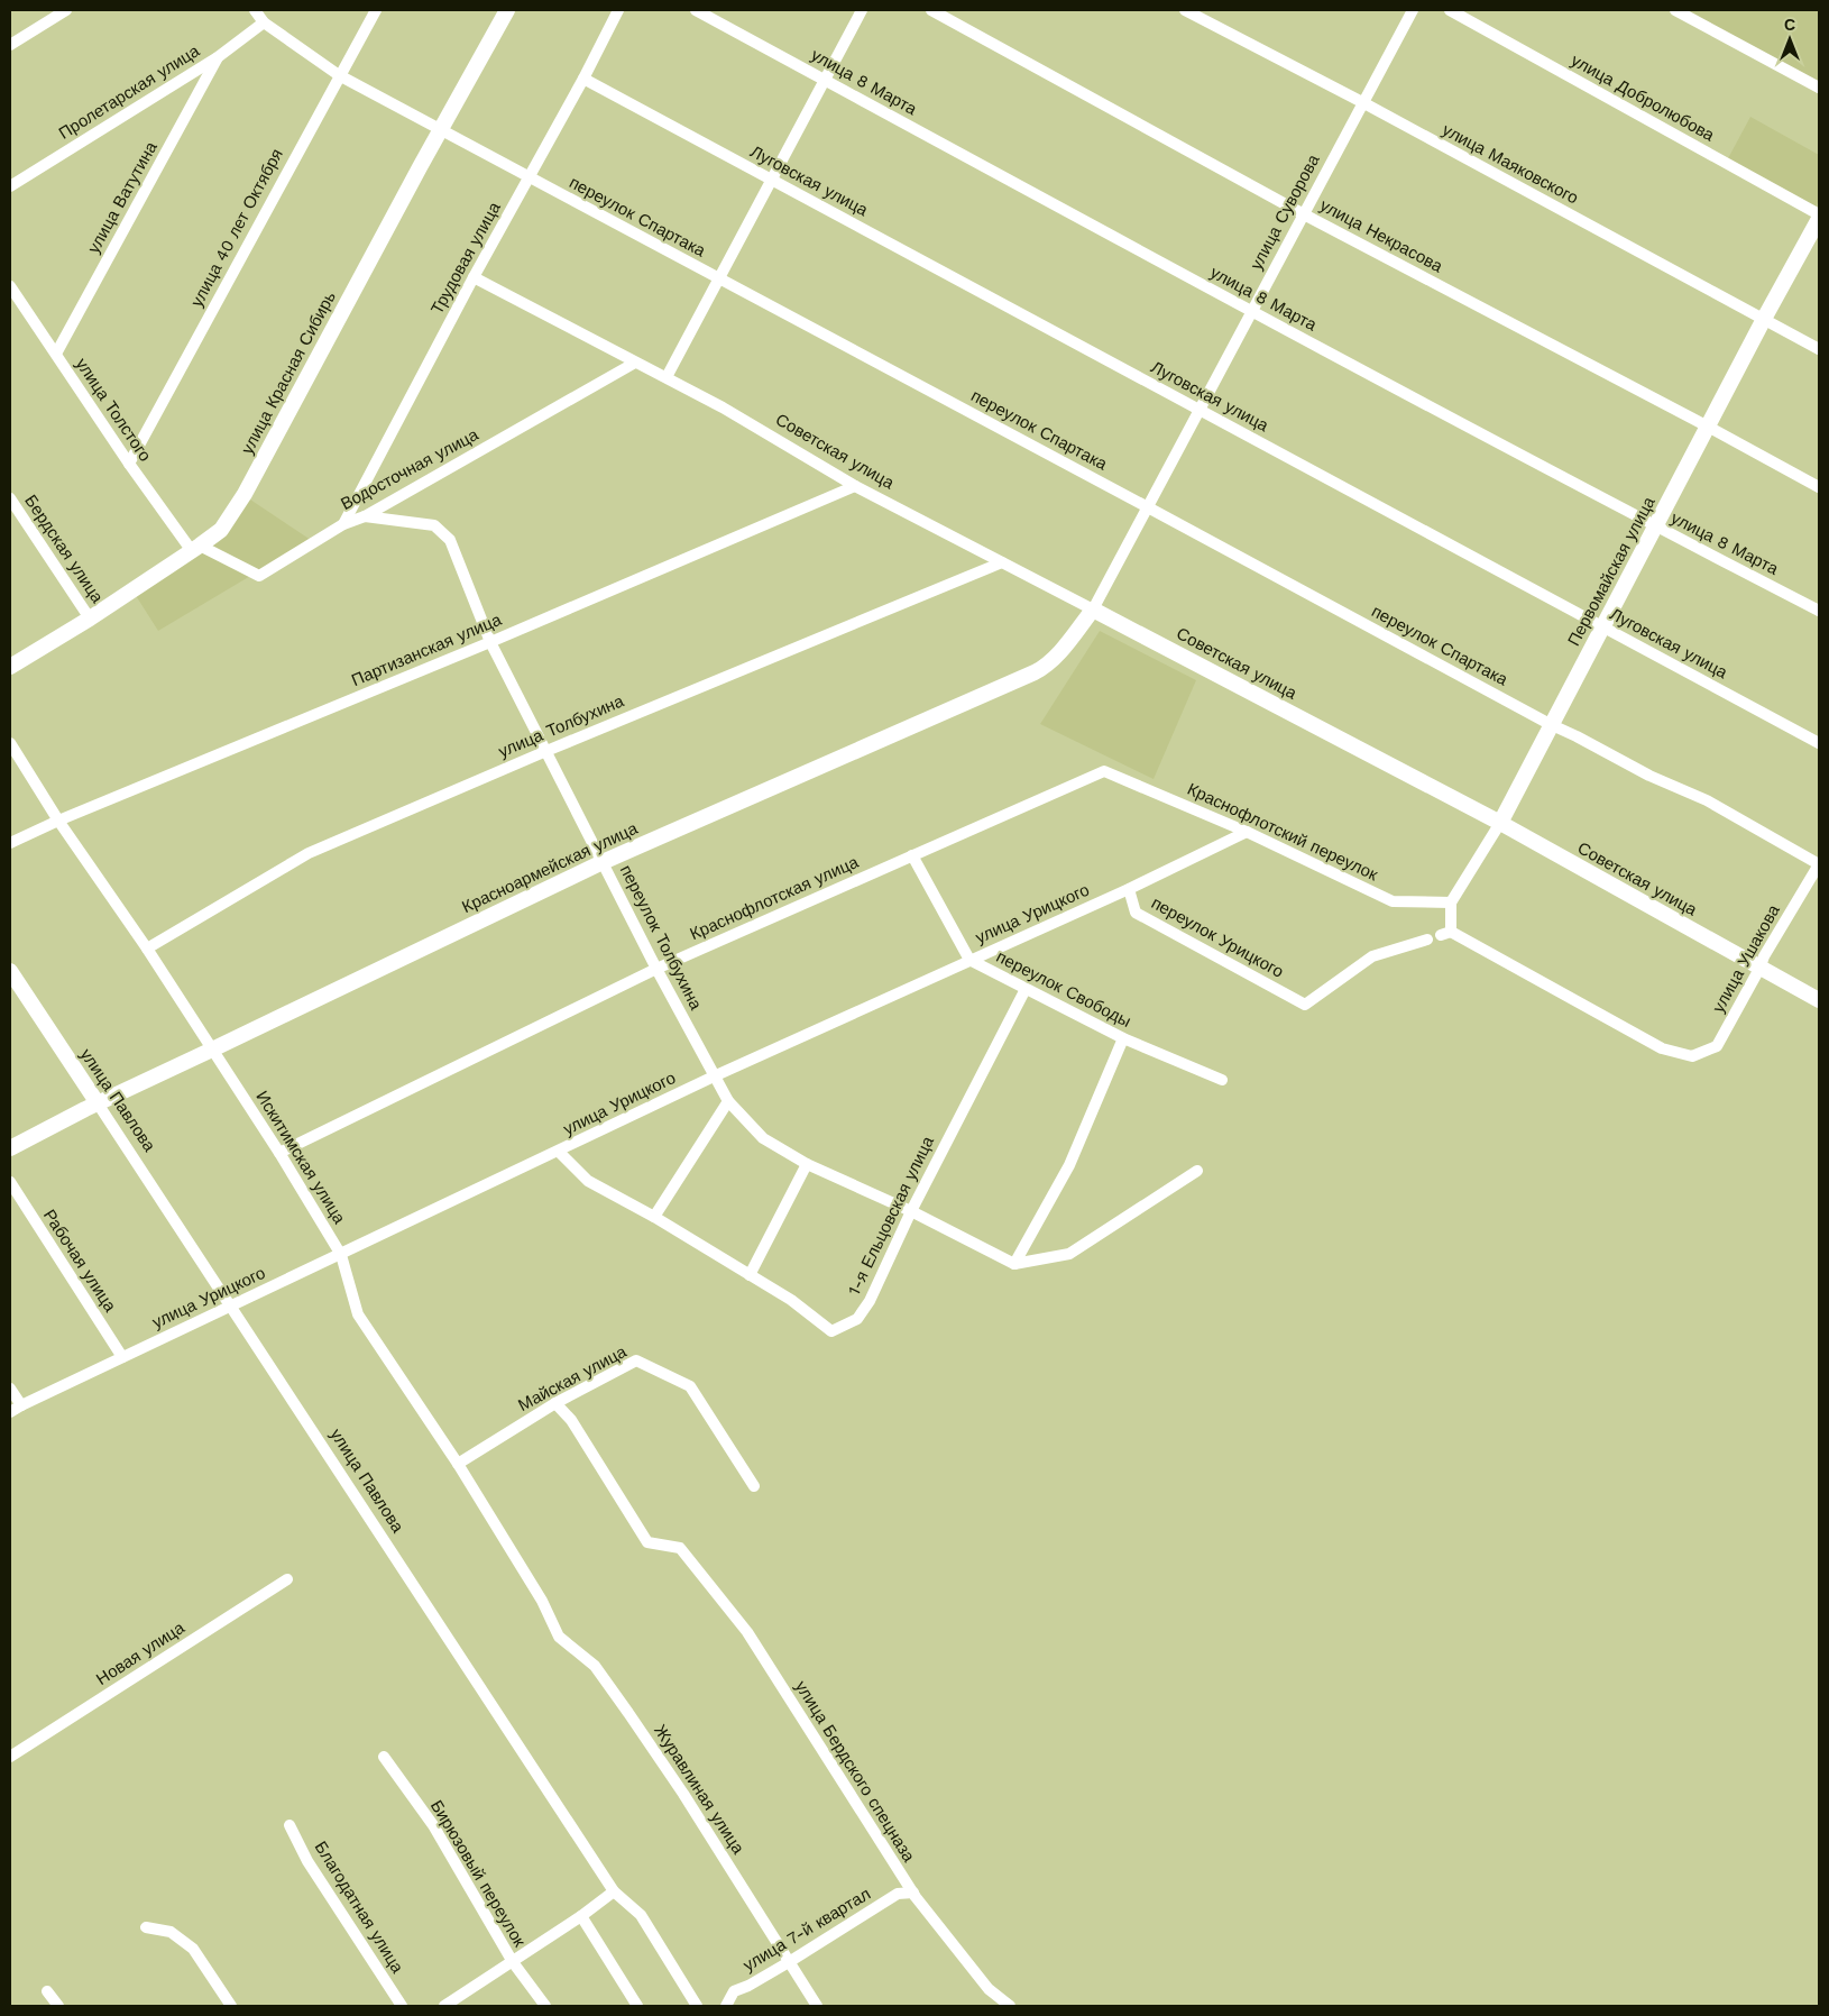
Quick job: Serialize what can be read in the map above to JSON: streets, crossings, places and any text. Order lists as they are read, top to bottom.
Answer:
{
  "streets": {
    "street": [
      "улица 8 Марта",
      "Пролетарская улица",
      "улица Добролюбова",
      "улица Маяковского",
      "Луговская улица",
      "улица Ватутина",
      "улица Суворова",
      "переулок Спартака",
      "улица 40 лет Октября",
      "улица Некрасова",
      "Трудовая улица",
      "улица Красная Сибирь",
      "улица Толстого",
      "Советская улица",
      "Водосточная улица",
      "Бердская улица",
      "Первомайская улица",
      "Партизанская улица",
      "улица Толбухина",
      "Краснофлотский переулок",
      "Красноармейская улица",
      "Краснофлотская улица",
      "улица Урицкого",
      "переулок Толбухина",
      "переулок Урицкого",
      "улица Ушакова",
      "переулок Свободы",
      "улица Павлова",
      "Искитимская улица",
      "1-я Ельцовская улица",
      "Рабочая улица",
      "Майская улица",
      "Новая улица",
      "улица Бердского спецназа",
      "Журавлиная улица",
      "Бирюзовый переулок",
      "Благодатная улица",
      "улица 7-й квартал"
    ]
  },
  "crossings": [
    ["улица 8 Марта", "улица Суворова"],
    ["улица 8 Марта", "Первомайская улица"],
    ["Пролетарская улица", "улица Ватутина"],
    ["Пролетарская улица", "переулок Спартака"],
    ["улица Маяковского", "улица Суворова"],
    ["улица Маяковского", "Первомайская улица"],
    ["Луговская улица", "улица Суворова"],
    ["Луговская улица", "Трудовая улица"],
    ["Луговская улица", "Первомайская улица"],
    ["улица Ватутина", "улица Толстого"],
    ["улица Суворова", "переулок Спартака"],
    ["улица Суворова", "улица Некрасова"],
    ["улица Суворова", "Советская улица"],
    ["улица Суворова", "Красноармейская улица"],
    ["переулок Спартака", "улица 40 лет Октября"],
    ["переулок Спартака", "Трудовая улица"],
    ["переулок Спартака", "улица Красная Сибирь"],
    ["переулок Спартака", "Первомайская улица"],
    ["переулок Спартака", "улица Ушакова"],
    ["улица 40 лет Октября", "улица Толстого"],
    ["улица Некрасова", "Первомайская улица"],
    ["Трудовая улица", "Советская улица"],
    ["Трудовая улица", "Водосточная улица"],
    ["улица Красная Сибирь", "улица Толстого"],
    ["улица Красная Сибирь", "Водосточная улица"],
    ["улица Красная Сибирь", "Бердская улица"],
    ["улица Толстого", "Водосточная улица"],
    ["Советская улица", "Водосточная улица"],
    ["Советская улица", "Первомайская улица"],
    ["Советская улица", "Партизанская улица"],
    ["Советская улица", "улица Толбухина"],
    ["Советская улица", "Красноармейская улица"],
    ["Советская улица", "улица Ушакова"],
    ["Водосточная улица", "переулок Толбухина"],
    ["Первомайская улица", "Краснофлотский переулок"],
    ["Первомайская улица", "улица Ушакова"],
    ["Партизанская улица", "переулок Толбухина"],
    ["Партизанская улица", "Искитимская улица"],
    ["улица Толбухина", "переулок Толбухина"],
    ["улица Толбухина", "Искитимская улица"],
    ["Краснофлотский переулок", "Краснофлотская улица"],
    ["Краснофлотский переулок", "улица Урицкого"],
    ["Краснофлотский переулок", "улица Ушакова"],
    ["Красноармейская улица", "переулок Толбухина"],
    ["Красноармейская улица", "улица Павлова"],
    ["Красноармейская улица", "Искитимская улица"],
    ["Краснофлотская улица", "переулок Толбухина"],
    ["Краснофлотская улица", "переулок Свободы"],
    ["Краснофлотская улица", "Искитимская улица"],
    ["улица Урицкого", "переулок Толбухина"],
    ["улица Урицкого", "переулок Урицкого"],
    ["улица Урицкого", "переулок Свободы"],
    ["улица Урицкого", "улица Павлова"],
    ["улица Урицкого", "Искитимская улица"],
    ["улица Урицкого", "1-я Ельцовская улица"],
    ["улица Урицкого", "Рабочая улица"],
    ["переулок Толбухина", "1-я Ельцовская улица"],
    ["переулок Свободы", "1-я Ельцовская улица"],
    ["Искитимская улица", "Майская улица"],
    ["Искитимская улица", "Журавлиная улица"],
    ["Майская улица", "улица Бердского спецназа"],
    ["улица Бердского спецназа", "улица 7-й квартал"],
    ["Журавлиная улица", "улица 7-й квартал"]
  ],
  "north": "top"
}
